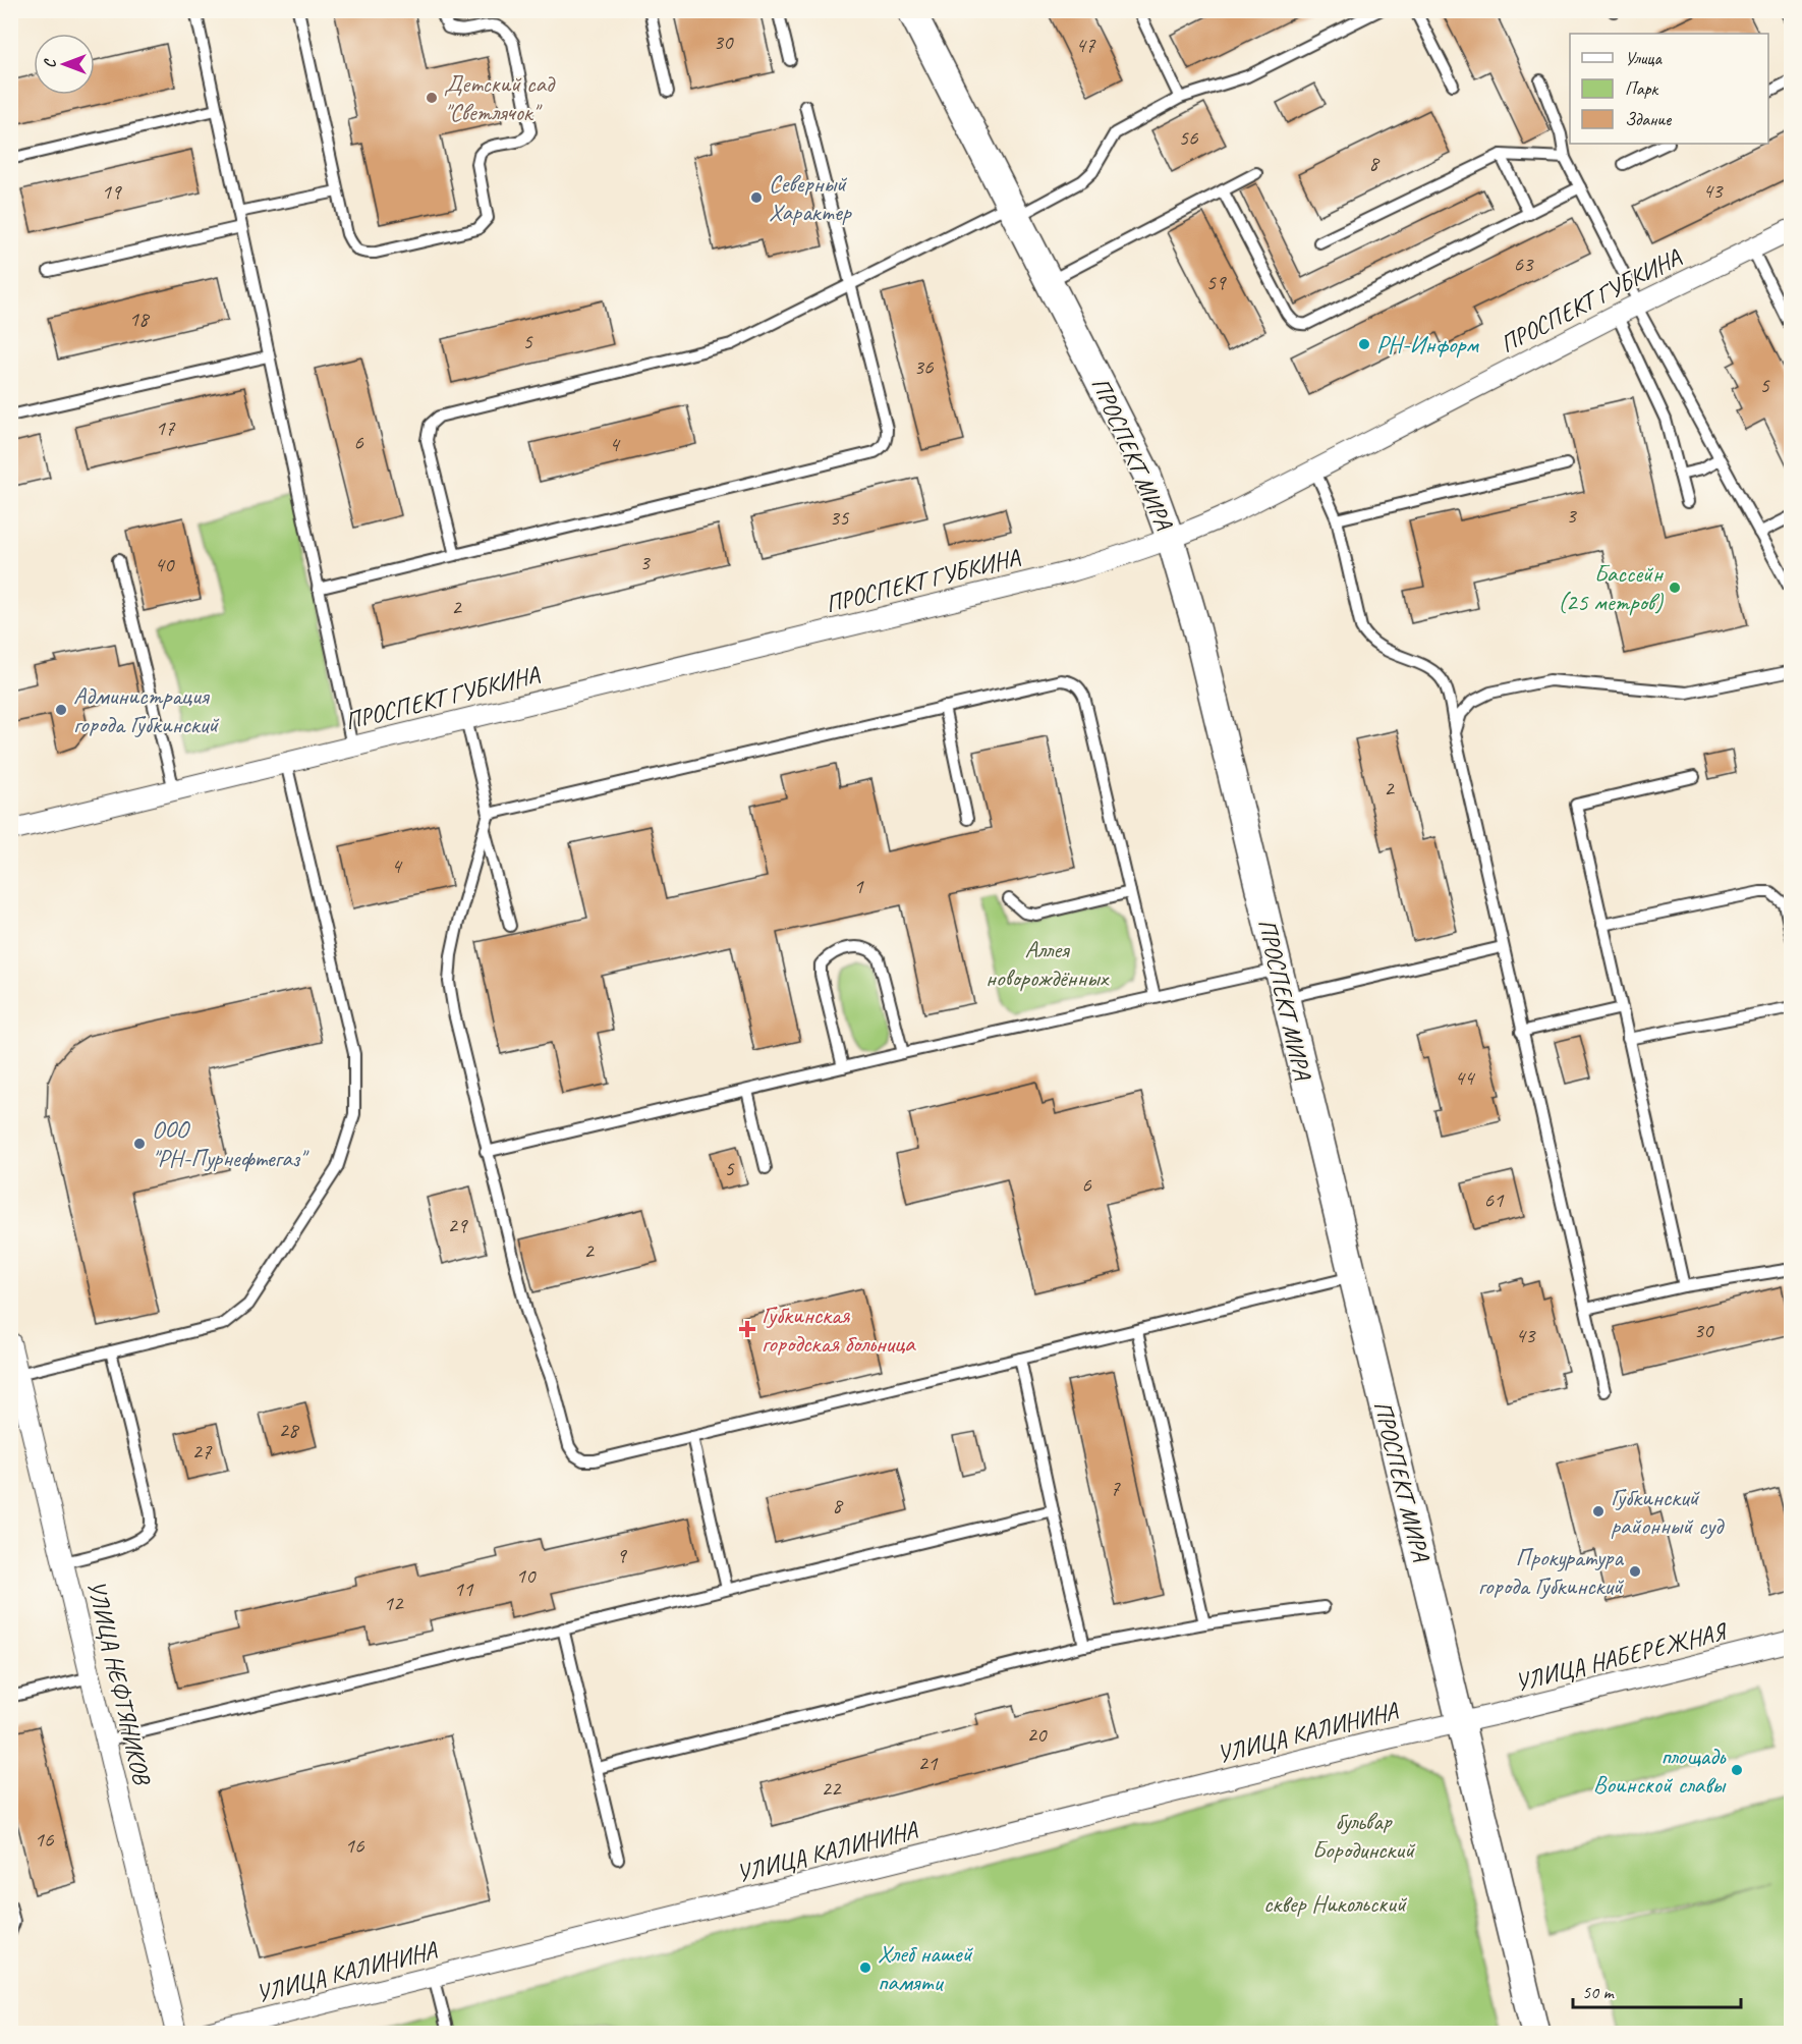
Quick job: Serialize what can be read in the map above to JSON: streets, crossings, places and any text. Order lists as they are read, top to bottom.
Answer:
{
  "streets": {
    "main road": ["ПРОСПЕКТ МИРА"],
    "street": [
      "ПРОСПЕКТ ГУБКИНА",
      "УЛИЦА НАБЕРЕЖНАЯ",
      "УЛИЦА НЕФТЯНИКОВ",
      "УЛИЦА КАЛИНИНА"
    ]
  },
  "crossings": [
    ["ПРОСПЕКТ ГУБКИНА", "ПРОСПЕКТ МИРА"],
    ["ПРОСПЕКТ МИРА", "УЛИЦА НАБЕРЕЖНАЯ"],
    ["ПРОСПЕКТ МИРА", "УЛИЦА КАЛИНИНА"],
    ["УЛИЦА НАБЕРЕЖНАЯ", "УЛИЦА КАЛИНИНА"]
  ],
  "parks": ["Аллея новорождённых", "бульвар Бородинский", "сквер Никольский"],
  "places": {
    "other": [
      "Детский сад \"Светлячок\"",
      "Северный Характер",
      "РН-Информ",
      "Бассейн (25 метров)",
      "Администрация города Губкинский",
      "ООО \"РН-Пурнефтегаз\"",
      "Губкинский районный суд",
      "Прокуратура города Губкинский",
      "площадь Воинской славы",
      "Хлеб нашей памяти"
    ],
    "health": ["Губкинская городская больница"]
  },
  "house_numbers": [
    "30",
    "47",
    "56",
    "8",
    "43",
    "19",
    "63",
    "59",
    "18",
    "5",
    "36",
    "5",
    "17",
    "6",
    "4",
    "3",
    "35",
    "3",
    "40",
    "2",
    "2",
    "4",
    "1",
    "44",
    "5",
    "6",
    "61",
    "29",
    "2",
    "30",
    "43",
    "28",
    "27",
    "7",
    "8",
    "9",
    "10",
    "11",
    "12",
    "20",
    "21",
    "22",
    "16",
    "16"
  ],
  "legend": ["Улица", "Парк", "Здание"],
  "scale_bar": "50 m",
  "north": "left"
}
